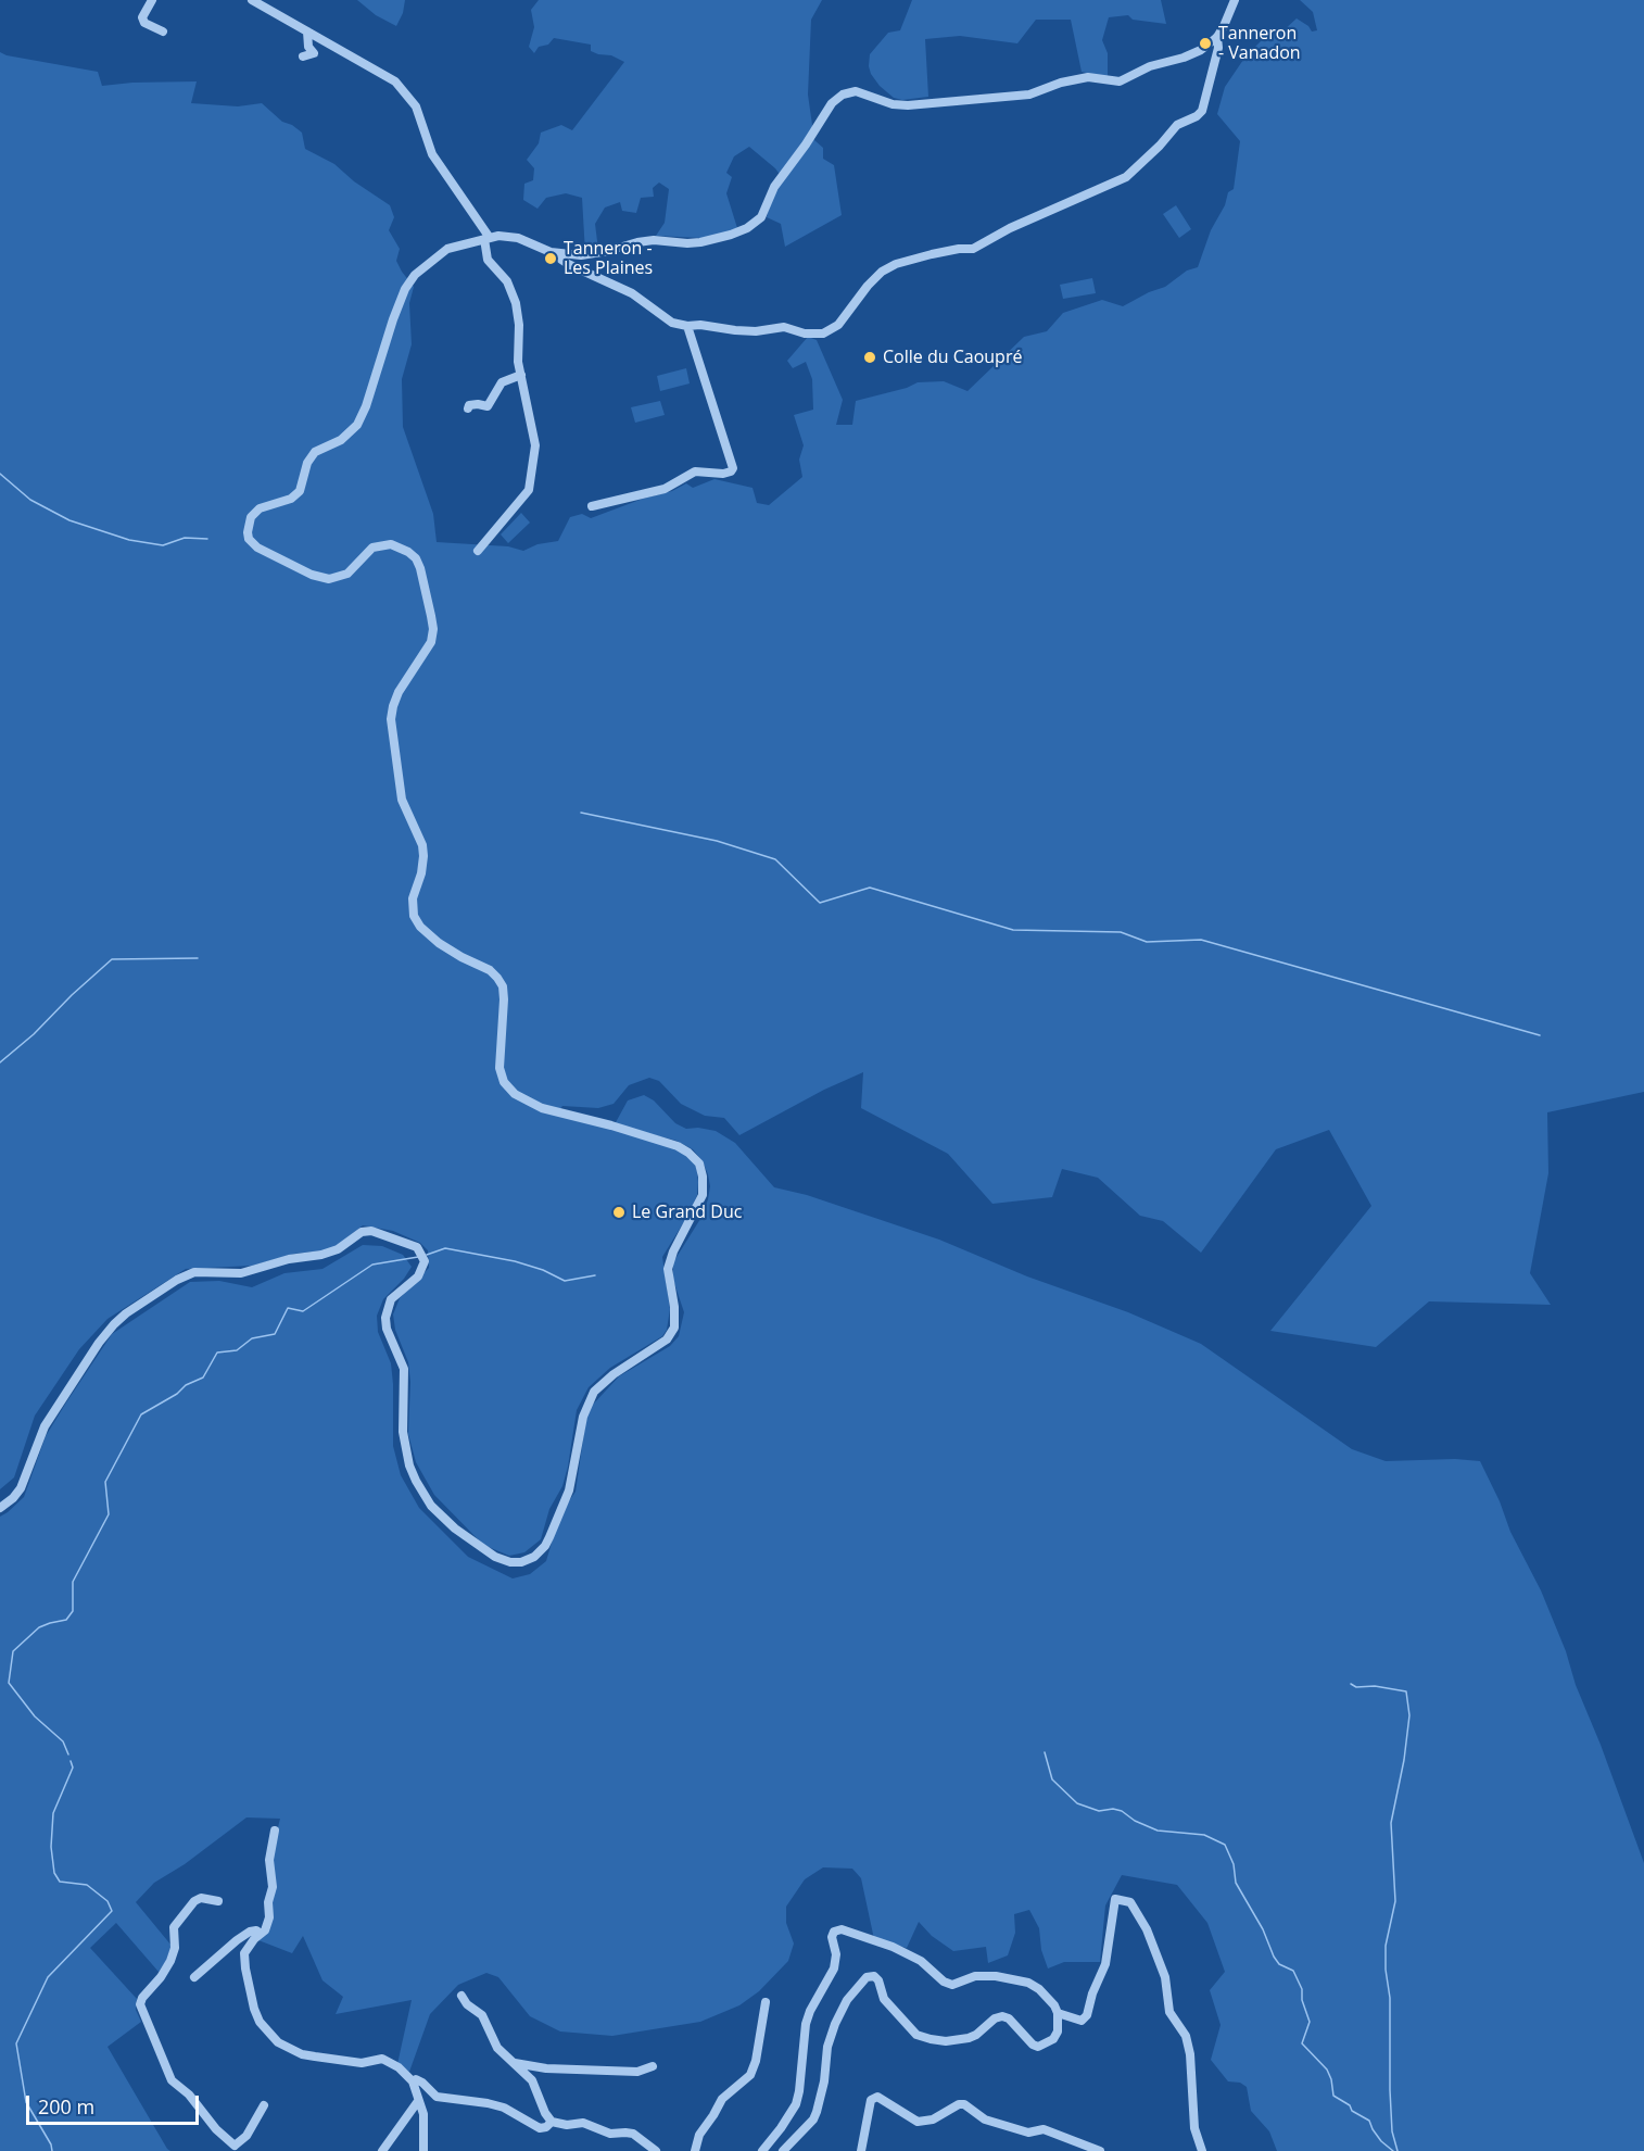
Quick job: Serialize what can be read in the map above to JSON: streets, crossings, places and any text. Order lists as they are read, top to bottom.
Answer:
{
  "places": [
    "Tanneron - Vanadon",
    "Tanneron - Les Plaines",
    "Colle du Caoupré",
    "Le Grand Duc"
  ],
  "scale_bar": "200 m"
}
